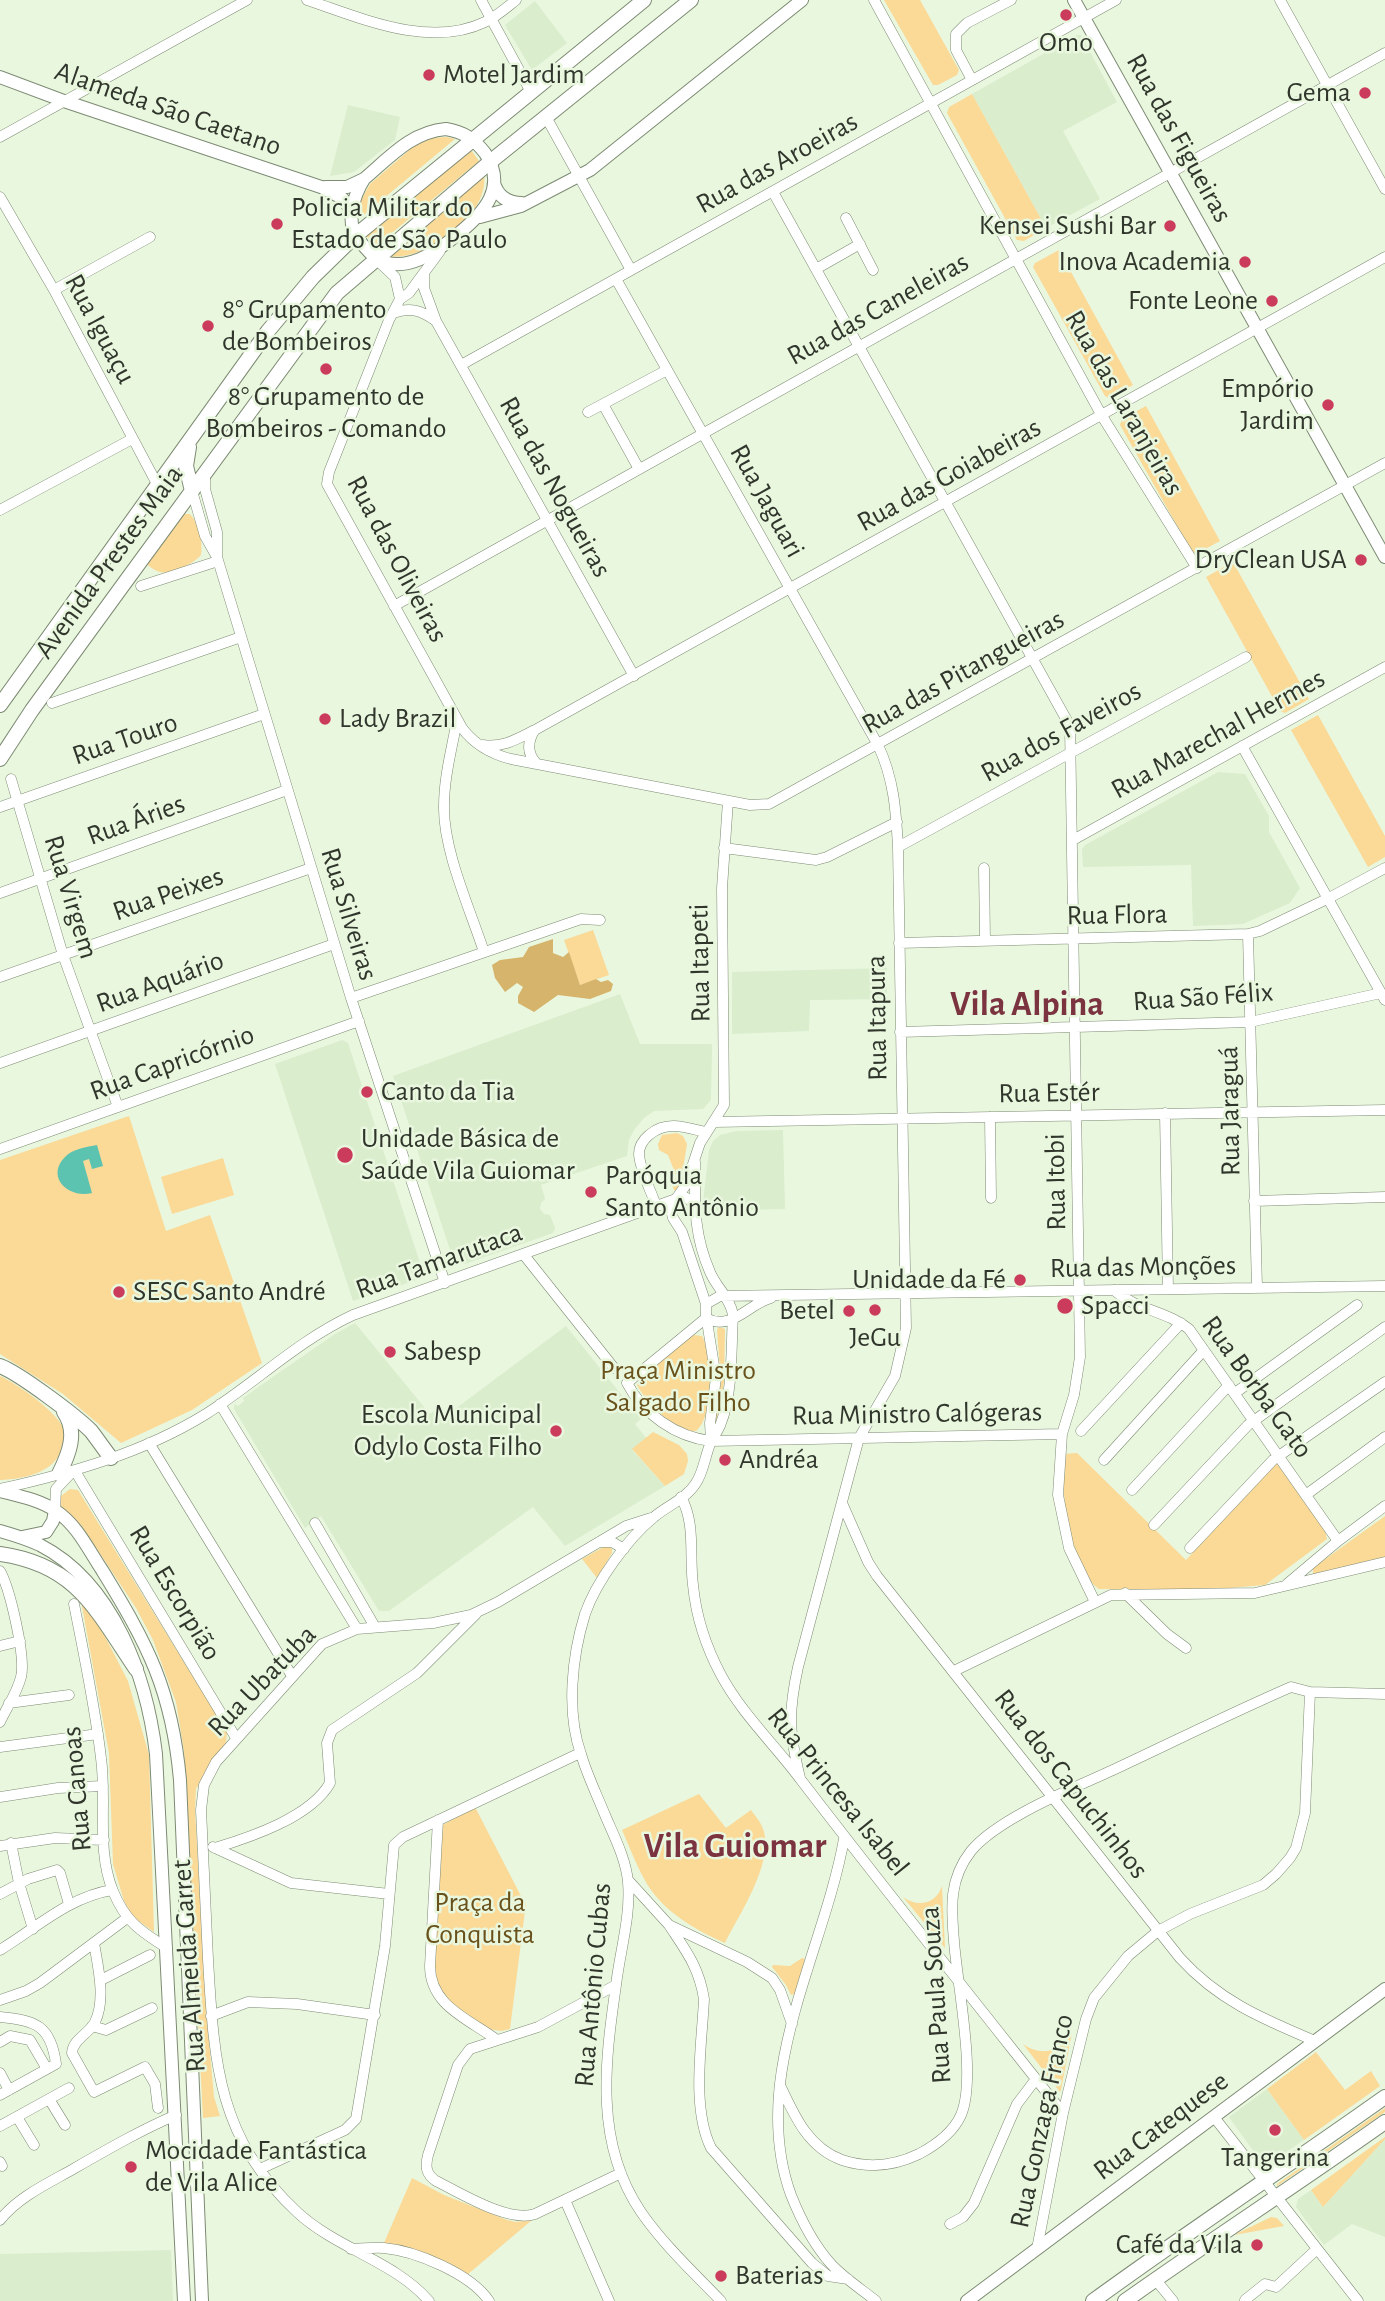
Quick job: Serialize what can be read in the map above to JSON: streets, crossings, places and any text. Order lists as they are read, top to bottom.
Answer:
{
  "streets": {
    "highway": ["Avenida Prestes Maia"],
    "main road": ["Alameda São Caetano", "Rua das Figueiras", "Rua Catequese"],
    "street": [
      "Rua das Aroeiras",
      "Rua das Caneleiras",
      "Rua Iguaçu",
      "Rua das Laranjeiras",
      "Rua das Goiabeiras",
      "Rua das Nogueiras",
      "Rua Jaguari",
      "Rua das Oliveiras",
      "Rua das Pitangueiras",
      "Rua dos Faveiros",
      "Rua Marechal Hermes",
      "Rua Touro",
      "Rua Áries",
      "Rua Peixes",
      "Rua Virgem",
      "Rua Silveiras",
      "Rua Flora",
      "Rua Itapeti",
      "Rua Aquário",
      "Rua São Félix",
      "Rua Itapura",
      "Rua Capricórnio",
      "Rua Estér",
      "Rua Jaraguá",
      "Rua Itobi",
      "Rua Tamarutaca",
      "Rua das Monções",
      "Rua Borba Gato",
      "Rua Ministro Calógeras",
      "Rua Escorpião",
      "Rua Ubatuba",
      "Rua dos Capuchinhos",
      "Rua Canoas",
      "Rua Princesa Isabel",
      "Rua Almeida Garret",
      "Rua Antônio Cubas",
      "Rua Paula Souza",
      "Rua Gonzaga Franco"
    ]
  },
  "crossings": [
    ["Rua das Figueiras", "Rua das Aroeiras"],
    ["Rua das Figueiras", "Rua das Caneleiras"],
    ["Rua das Figueiras", "Rua das Goiabeiras"],
    ["Rua das Figueiras", "Rua das Pitangueiras"],
    ["Rua das Aroeiras", "Rua das Laranjeiras"],
    ["Rua das Aroeiras", "Rua das Nogueiras"],
    ["Rua das Aroeiras", "Rua Jaguari"],
    ["Rua das Aroeiras", "Rua Itobi"],
    ["Rua das Caneleiras", "Rua das Laranjeiras"],
    ["Rua das Caneleiras", "Rua das Nogueiras"],
    ["Rua das Caneleiras", "Rua Jaguari"],
    ["Rua das Caneleiras", "Rua das Oliveiras"],
    ["Rua das Caneleiras", "Rua Itobi"],
    ["Rua Iguaçu", "Avenida Prestes Maia"],
    ["Rua das Laranjeiras", "Rua das Goiabeiras"],
    ["Rua das Laranjeiras", "Rua das Pitangueiras"],
    ["Rua das Goiabeiras", "Rua das Nogueiras"],
    ["Rua das Goiabeiras", "Rua Jaguari"],
    ["Rua das Goiabeiras", "Rua Itobi"],
    ["Rua das Nogueiras", "Rua das Oliveiras"],
    ["Rua Jaguari", "Rua das Pitangueiras"],
    ["Rua Jaguari", "Rua Itapura"],
    ["Rua das Oliveiras", "Rua das Pitangueiras"],
    ["Avenida Prestes Maia", "Rua Silveiras"],
    ["Rua das Pitangueiras", "Rua Itapeti"],
    ["Rua das Pitangueiras", "Rua Itapura"],
    ["Rua das Pitangueiras", "Rua Itobi"],
    ["Rua dos Faveiros", "Rua Itapura"],
    ["Rua dos Faveiros", "Rua Itobi"],
    ["Rua Marechal Hermes", "Rua Itobi"],
    ["Rua Touro", "Rua Virgem"],
    ["Rua Touro", "Rua Silveiras"],
    ["Rua Áries", "Rua Virgem"],
    ["Rua Áries", "Rua Silveiras"],
    ["Rua Peixes", "Rua Virgem"],
    ["Rua Peixes", "Rua Silveiras"],
    ["Rua Virgem", "Rua Aquário"],
    ["Rua Virgem", "Rua Capricórnio"],
    ["Rua Silveiras", "Rua Aquário"],
    ["Rua Silveiras", "Rua Capricórnio"],
    ["Rua Silveiras", "Rua Tamarutaca"],
    ["Rua Flora", "Rua Itapura"],
    ["Rua Flora", "Rua Jaraguá"],
    ["Rua Flora", "Rua Itobi"],
    ["Rua Itapeti", "Rua Estér"],
    ["Rua São Félix", "Rua Itapura"],
    ["Rua São Félix", "Rua Jaraguá"],
    ["Rua São Félix", "Rua Itobi"],
    ["Rua Itapura", "Rua Estér"],
    ["Rua Itapura", "Rua das Monções"],
    ["Rua Itapura", "Rua Ministro Calógeras"],
    ["Rua Itapura", "Rua dos Capuchinhos"],
    ["Rua Estér", "Rua Jaraguá"],
    ["Rua Estér", "Rua Itobi"],
    ["Rua Jaraguá", "Rua das Monções"],
    ["Rua Itobi", "Rua das Monções"],
    ["Rua Itobi", "Rua Ministro Calógeras"],
    ["Rua Tamarutaca", "Rua Escorpião"],
    ["Rua Tamarutaca", "Rua Antônio Cubas"],
    ["Rua das Monções", "Rua Borba Gato"],
    ["Rua das Monções", "Rua Ministro Calógeras"],
    ["Rua das Monções", "Rua Antônio Cubas"],
    ["Rua Ministro Calógeras", "Rua Antônio Cubas"],
    ["Rua Escorpião", "Rua Ubatuba"],
    ["Rua Ubatuba", "Rua Almeida Garret"],
    ["Rua Ubatuba", "Rua Antônio Cubas"],
    ["Rua dos Capuchinhos", "Rua Paula Souza"],
    ["Rua dos Capuchinhos", "Rua Gonzaga Franco"],
    ["Rua dos Capuchinhos", "Rua Catequese"],
    ["Rua Princesa Isabel", "Rua Antônio Cubas"],
    ["Rua Princesa Isabel", "Rua Paula Souza"],
    ["Rua Princesa Isabel", "Rua Gonzaga Franco"],
    ["Rua Paula Souza", "Rua Gonzaga Franco"],
    ["Rua Gonzaga Franco", "Rua Catequese"]
  ],
  "districts": ["Vila Alpina", "Vila Guiomar"],
  "parks": ["Praça Ministro Salgado Filho", "Praça da Conquista"],
  "places": [
    "Omo",
    "Motel Jardim",
    "Gema",
    "Policia Militar do Estado de São Paulo",
    "Kensei Sushi Bar",
    "Inova Academia",
    "Fonte Leone",
    "8° Grupamento de Bombeiros",
    "8° Grupamento de Bombeiros - Comando",
    "Empório Jardim",
    "DryClean USA",
    "Lady Brazil",
    "Canto da Tia",
    "Unidade Básica de Saúde Vila Guiomar",
    "Paróquia Santo Antônio",
    "Unidade da Fé",
    "SESC Santo André",
    "Spacci",
    "JeGu",
    "Betel",
    "Sabesp",
    "Escola Municipal Odylo Costa Filho",
    "Andréa",
    "Tangerina",
    "Mocidade Fantástica de Vila Alice",
    "Café da Vila",
    "Baterias"
  ]
}
